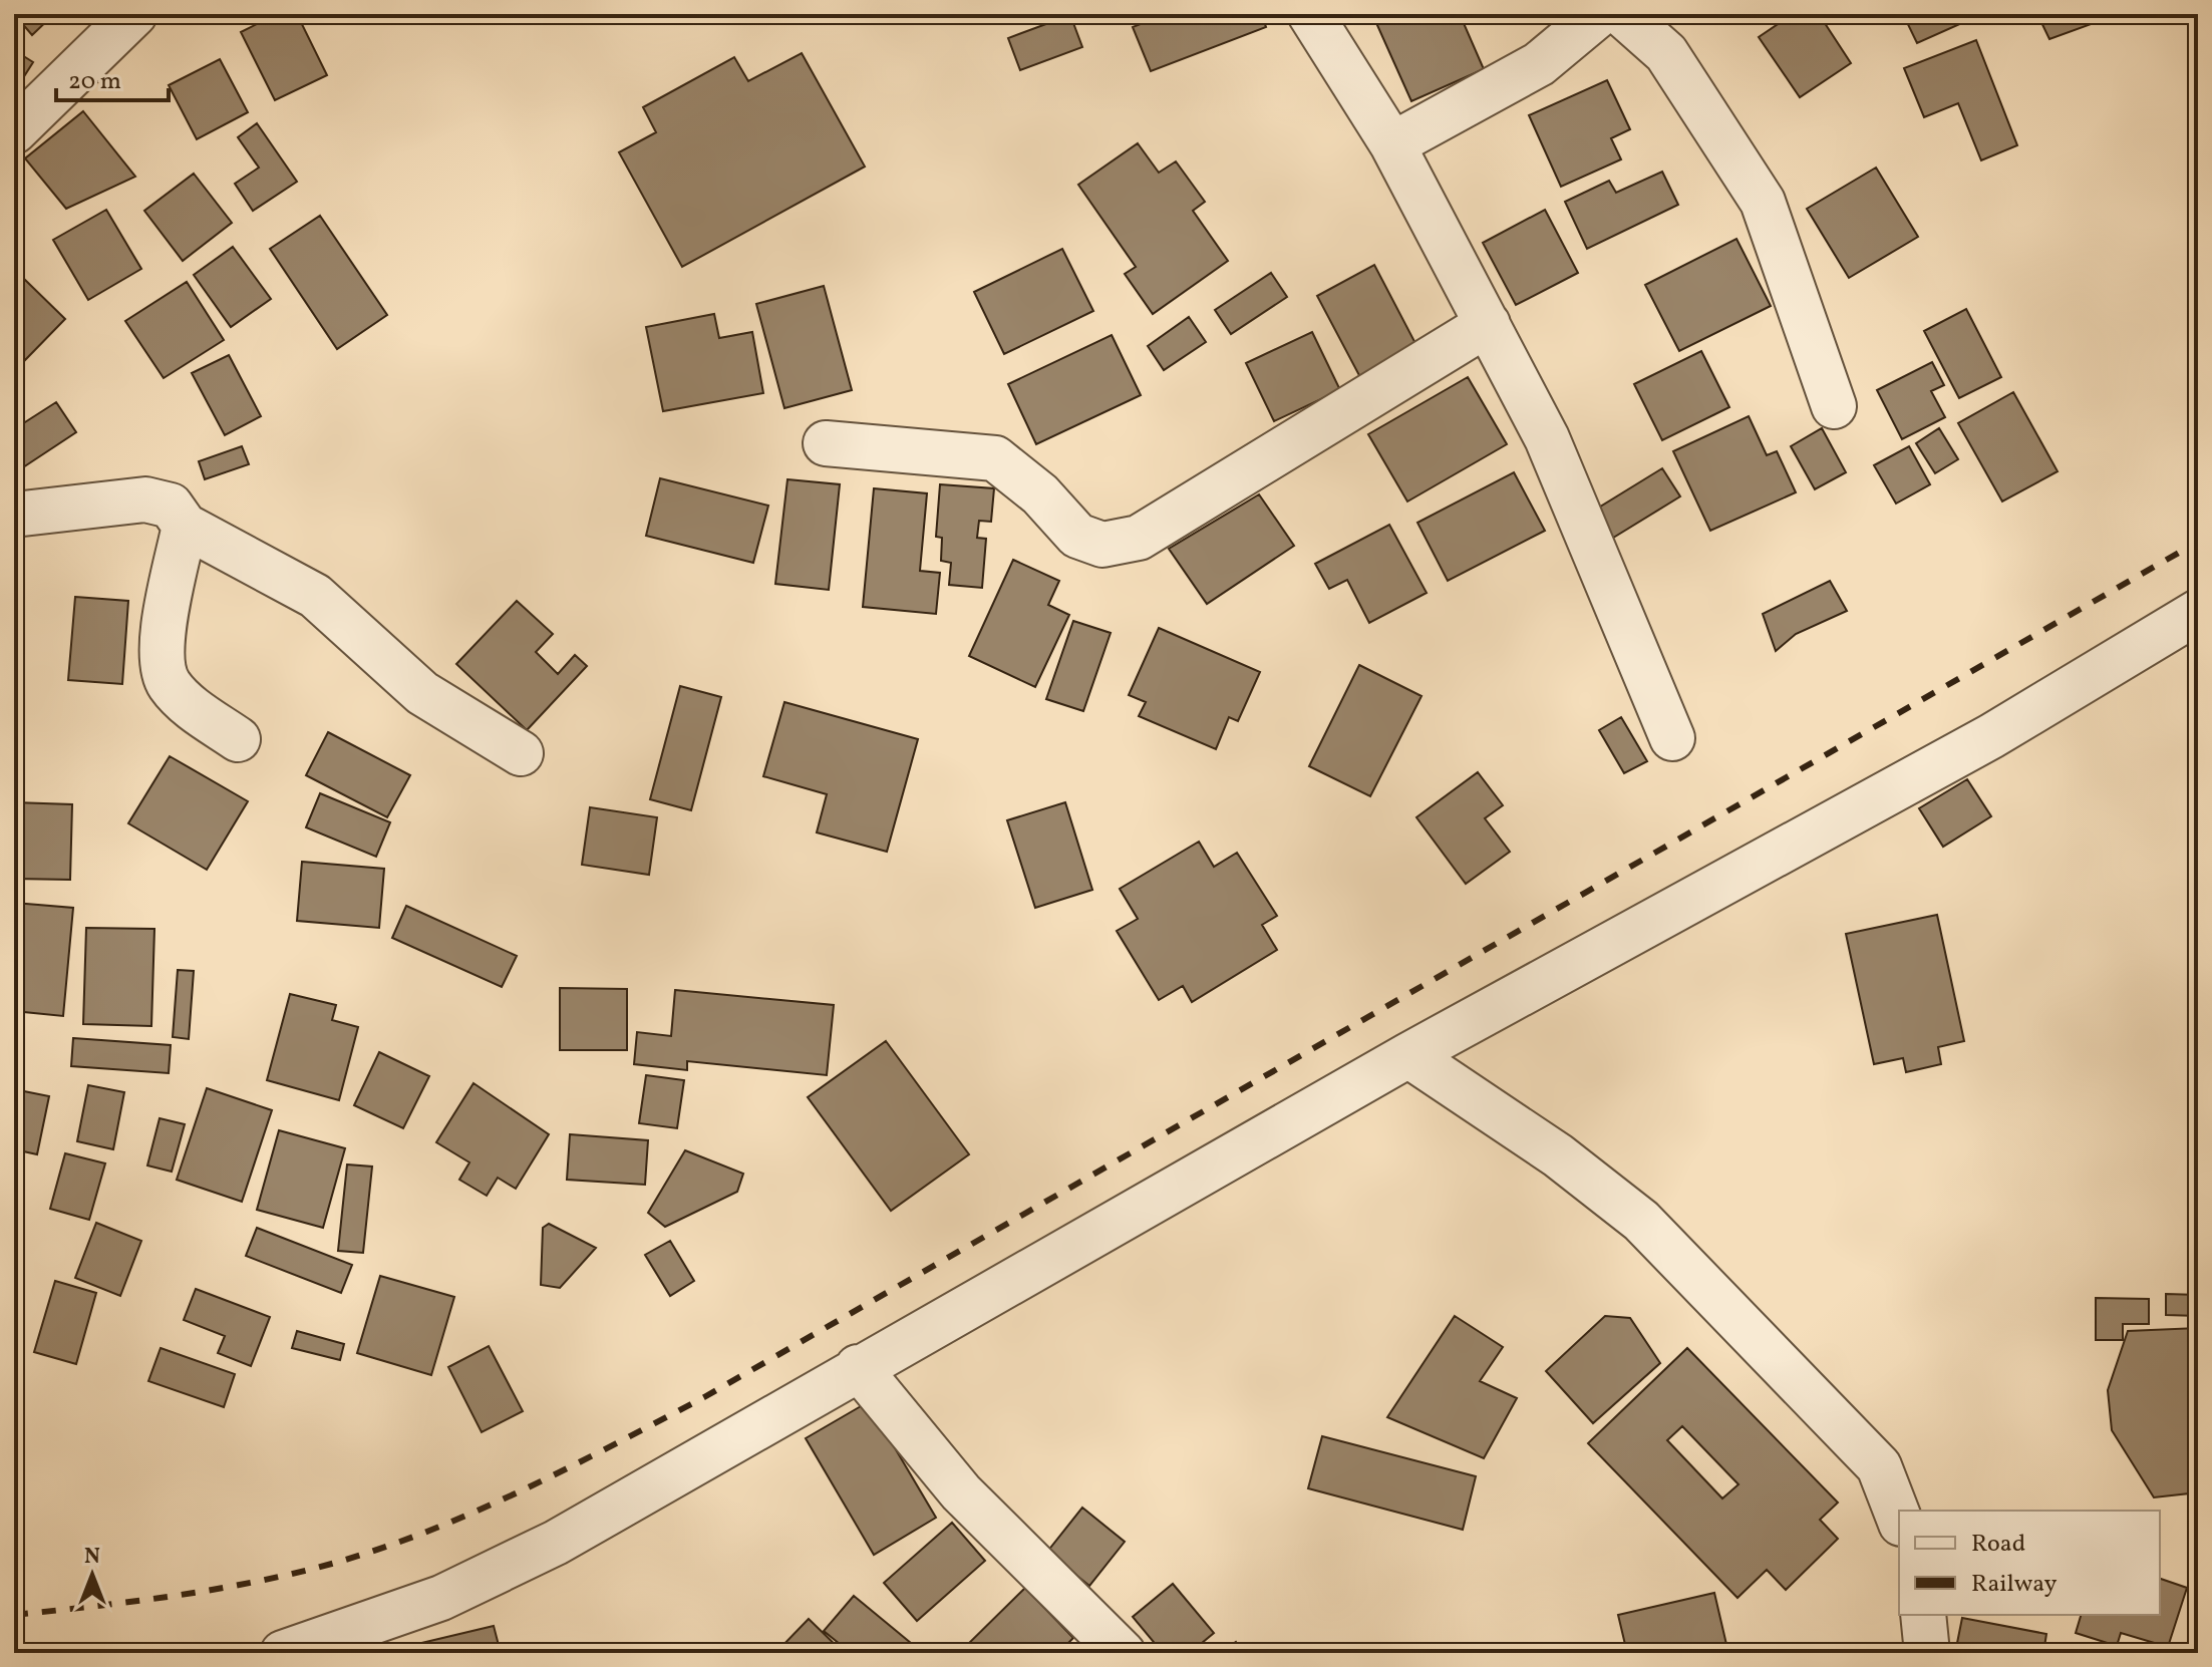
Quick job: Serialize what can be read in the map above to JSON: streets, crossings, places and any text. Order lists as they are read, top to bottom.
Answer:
{
  "legend": ["Road", "Railway"],
  "scale_bar": "20 m",
  "north": "top"
}
